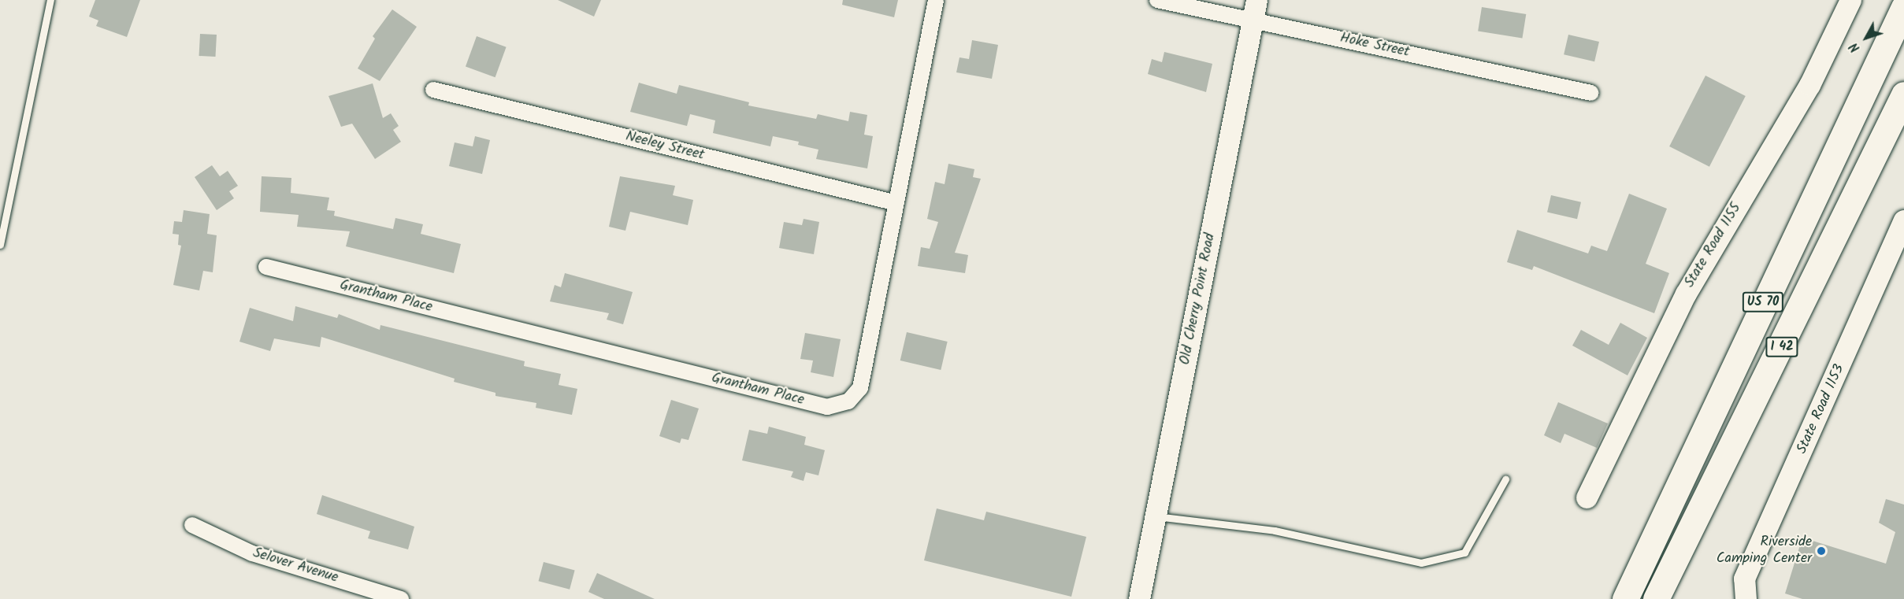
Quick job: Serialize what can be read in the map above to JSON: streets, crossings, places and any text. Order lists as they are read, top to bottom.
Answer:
{
  "streets": {
    "highway": ["US 70", "I 42"],
    "street": [
      "Hoke Street",
      "Neeley Street",
      "State Road 1155",
      "Grantham Place",
      "Old Cherry Point Road",
      "State Road 1153",
      "Selover Avenue"
    ]
  },
  "crossings": [
    ["Hoke Street", "Old Cherry Point Road"],
    ["Neeley Street", "Grantham Place"]
  ],
  "places": ["Riverside Camping Center"],
  "north": "bottom left"
}
